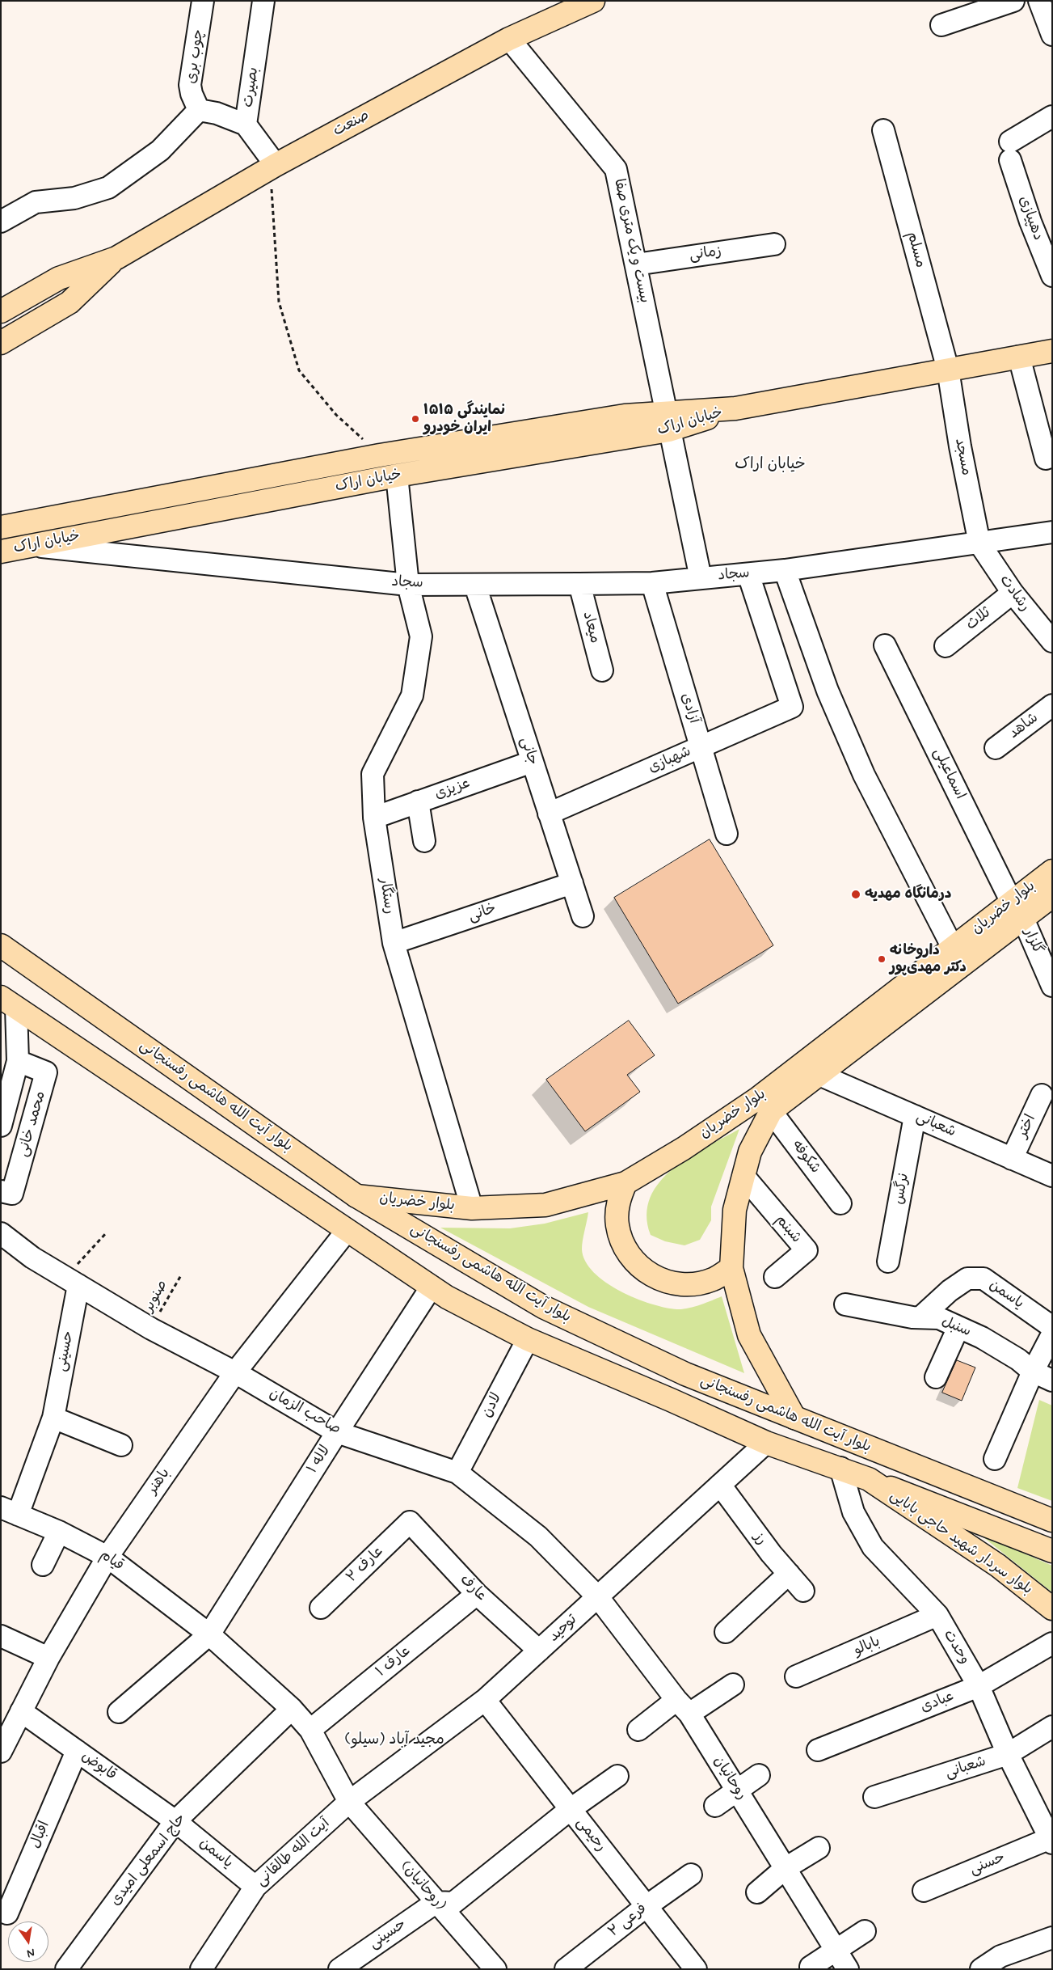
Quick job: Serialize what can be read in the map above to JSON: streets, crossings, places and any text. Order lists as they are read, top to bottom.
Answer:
{
  "streets": {
    "main road": [
      "صنعت",
      "خیابان اراک",
      "بلوار خضریان",
      "بلوار آیت الله هاشمی رفسنجانی",
      "بلوار سردار شهید حاجی بابایی"
    ],
    "street": [
      "چوب بری",
      "بصیرت",
      "دهپیازی",
      "بیست و یک متری صفا",
      "مسلم",
      "زمانی",
      "مسجد",
      "سجاد",
      "رشادت",
      "ثلاث",
      "میعاد",
      "آزادی",
      "شاهد",
      "جانی",
      "شهبازی",
      "اسماعیلی",
      "عزیزی",
      "رستگار",
      "خانی",
      "گلزار",
      "محمد خانی",
      "شعبانی",
      "اختر",
      "شکوفه",
      "نرگس",
      "شبنم",
      "یاسمن",
      "سنبل",
      "حسینی",
      "لادن",
      "صاحب الزمان",
      "لاله ۱",
      "باهنر",
      "رز",
      "قیام",
      "عارف ۲",
      "عارف",
      "توحید",
      "بابالو",
      "وحدت",
      "عارف ۱",
      "عبادی",
      "قابوض",
      "روحانیان",
      "اقبال",
      "رحیمی",
      "آیت الله طالقانی",
      "حاج اسمعلی امیدی",
      "حسنی",
      "(روحانیان)",
      "فرعی ۲"
    ],
    "path": ["صنوبر"]
  },
  "crossings": [
    ["بصیرت", "صنعت"],
    ["صنعت", "بیست و یک متری صفا"],
    ["بیست و یک متری صفا", "زمانی"],
    ["بیست و یک متری صفا", "خیابان اراک"],
    ["بیست و یک متری صفا", "سجاد"],
    ["مسلم", "خیابان اراک"],
    ["مسلم", "مسجد"],
    ["خیابان اراک", "مسجد"],
    ["خیابان اراک", "سجاد"],
    ["خیابان اراک", "رستگار"],
    ["مسجد", "سجاد"],
    ["مسجد", "رشادت"],
    ["سجاد", "رشادت"],
    ["سجاد", "میعاد"],
    ["سجاد", "آزادی"],
    ["سجاد", "جانی"],
    ["سجاد", "شهبازی"],
    ["سجاد", "رستگار"],
    ["رشادت", "ثلاث"],
    ["آزادی", "شهبازی"],
    ["جانی", "شهبازی"],
    ["جانی", "عزیزی"],
    ["جانی", "خانی"],
    ["اسماعیلی", "بلوار خضریان"],
    ["اسماعیلی", "گلزار"],
    ["عزیزی", "رستگار"],
    ["رستگار", "بلوار خضریان"],
    ["رستگار", "خانی"],
    ["بلوار خضریان", "گلزار"],
    ["بلوار خضریان", "بلوار آیت الله هاشمی رفسنجانی"],
    ["بلوار خضریان", "شعبانی"],
    ["بلوار خضریان", "شکوفه"],
    ["بلوار خضریان", "شبنم"],
    ["بلوار آیت الله هاشمی رفسنجانی", "محمد خانی"],
    ["بلوار آیت الله هاشمی رفسنجانی", "لادن"],
    ["بلوار آیت الله هاشمی رفسنجانی", "لاله ۱"],
    ["بلوار آیت الله هاشمی رفسنجانی", "باهنر"],
    ["بلوار آیت الله هاشمی رفسنجانی", "بلوار سردار شهید حاجی بابایی"],
    ["بلوار آیت الله هاشمی رفسنجانی", "توحید"],
    ["بلوار آیت الله هاشمی رفسنجانی", "وحدت"],
    ["شعبانی", "اختر"],
    ["شعبانی", "نرگس"],
    ["شعبانی", "وحدت"],
    ["یاسمن", "سنبل"],
    ["یاسمن", "قابوض"],
    ["یاسمن", "آیت الله طالقانی"],
    ["یاسمن", "حاج اسمعلی امیدی"],
    ["صنوبر", "صاحب الزمان"],
    ["حسینی", "صاحب الزمان"],
    ["حسینی", "قیام"],
    ["حسینی", "(روحانیان)"],
    ["لادن", "صاحب الزمان"],
    ["صاحب الزمان", "لاله ۱"],
    ["صاحب الزمان", "باهنر"],
    ["صاحب الزمان", "توحید"],
    ["صاحب الزمان", "روحانیان"],
    ["لاله ۱", "قیام"],
    ["باهنر", "قیام"],
    ["باهنر", "قابوض"],
    ["رز", "توحید"],
    ["عارف ۲", "عارف"],
    ["عارف", "توحید"],
    ["عارف", "عارف ۱"],
    ["توحید", "روحانیان"],
    ["توحید", "رحیمی"],
    ["توحید", "آیت الله طالقانی"],
    ["توحید", "(روحانیان)"],
    ["بابالو", "وحدت"],
    ["وحدت", "عبادی"],
    ["وحدت", "حسنی"],
    ["قابوض", "اقبال"],
    ["قابوض", "حاج اسمعلی امیدی"],
    ["رحیمی", "فرعی ۲"],
    ["آیت الله طالقانی", "(روحانیان)"]
  ],
  "districts": ["خیابان اراک", "(مجید آباد (سیلو"],
  "places": ["نمایندگی ۱۵۱۵ ایران خودرو", "درمانگاه مهدیه", "داروخانه دکتر مهدی‌پور"],
  "north": "bottom"
}
